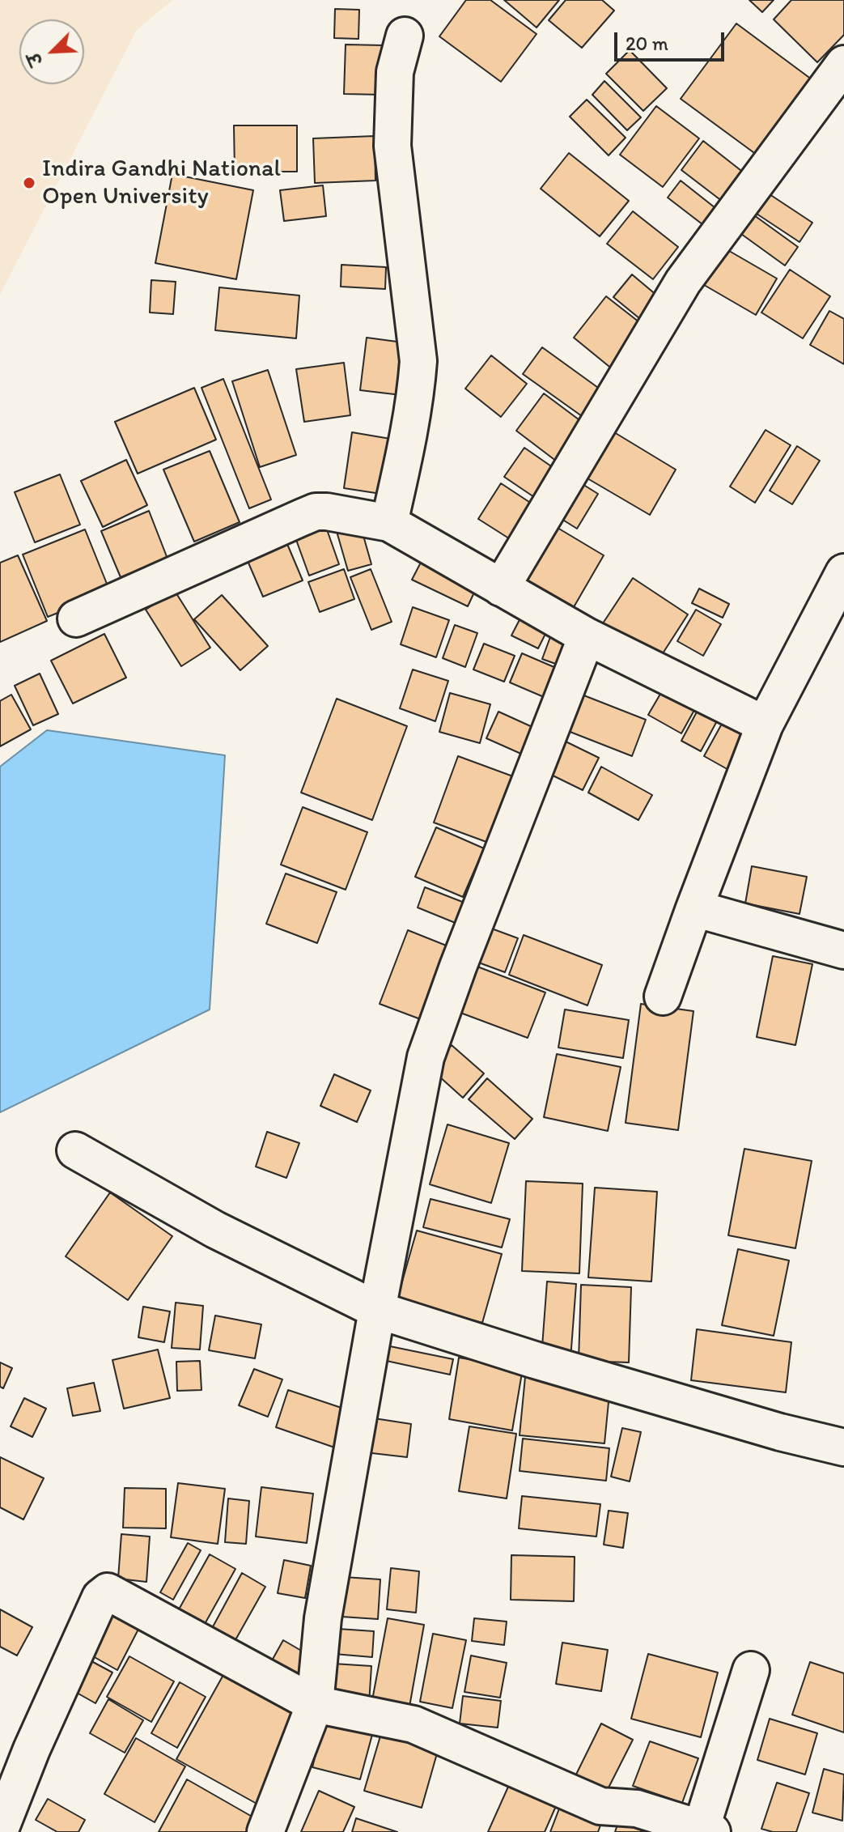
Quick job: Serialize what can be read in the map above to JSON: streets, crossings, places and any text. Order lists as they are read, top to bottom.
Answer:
{
  "places": ["Indira Gandhi National Open University"],
  "scale_bar": "20 m",
  "north": "bottom left"
}
